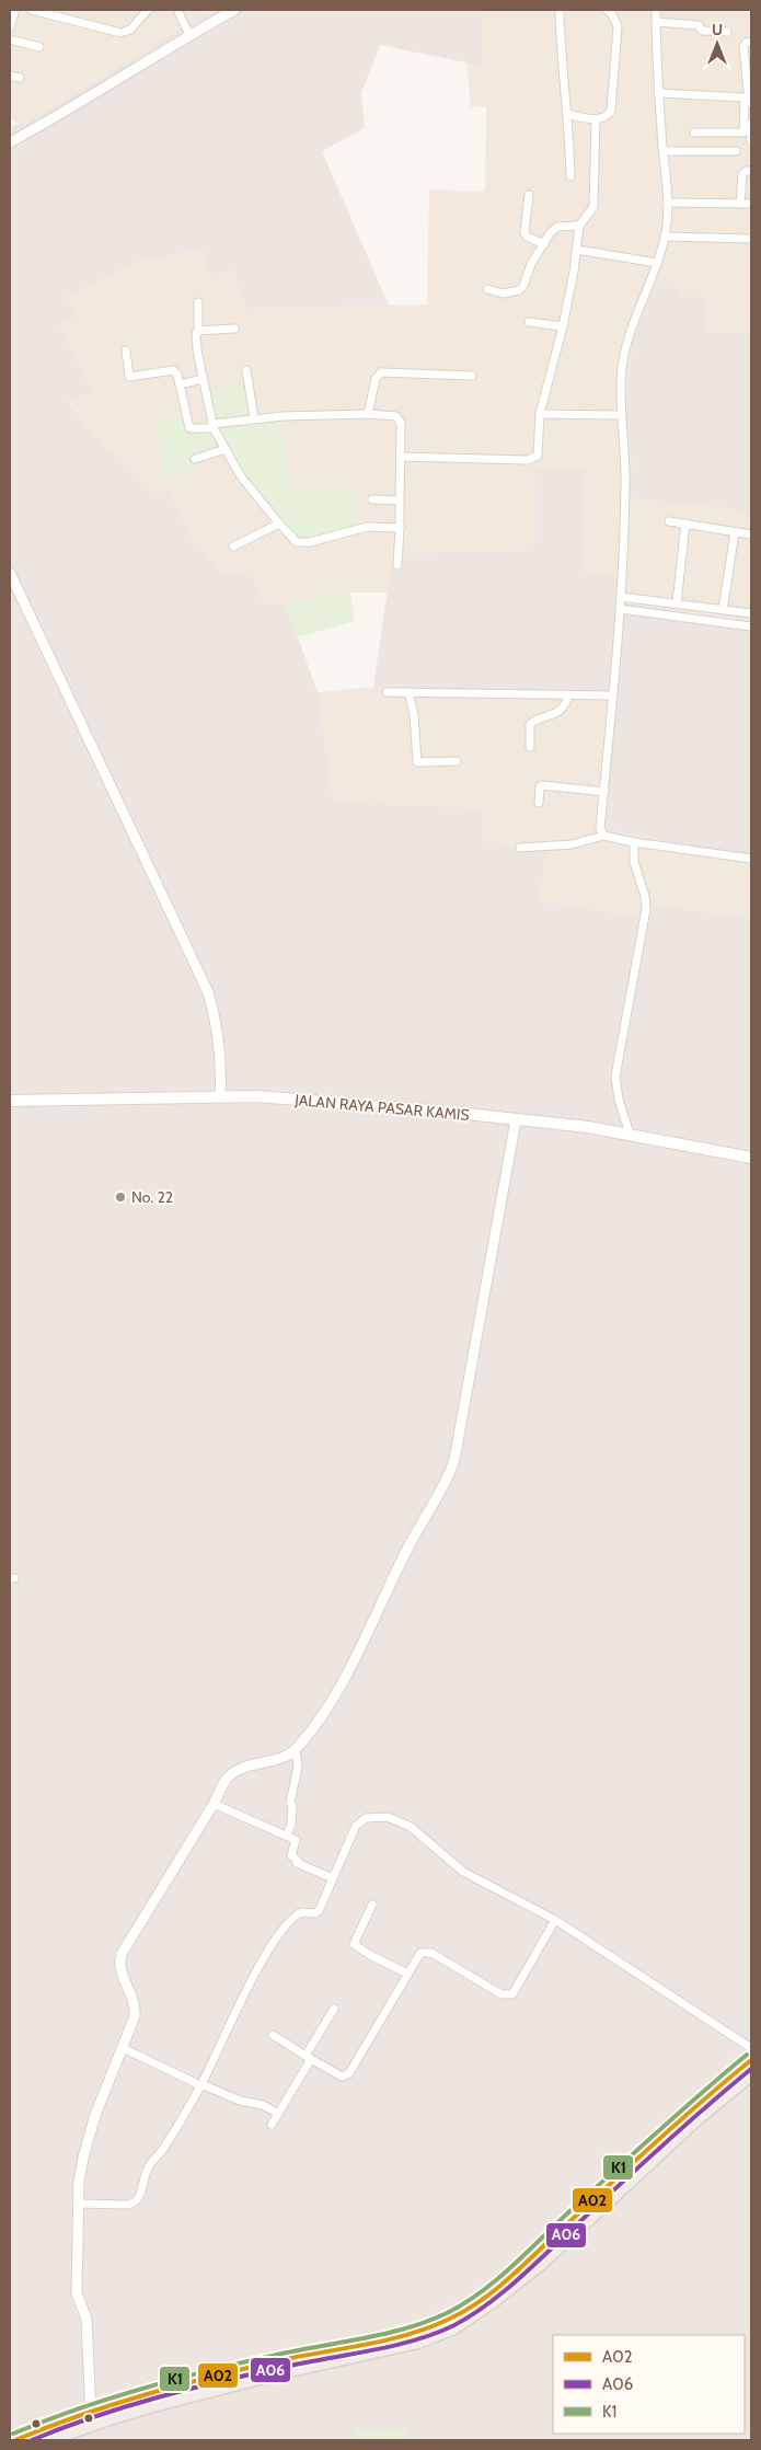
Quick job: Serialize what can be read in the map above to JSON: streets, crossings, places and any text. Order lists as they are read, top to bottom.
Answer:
{
  "streets": {
    "main road": ["JALAN RAYA PASAR KAMIS"]
  },
  "places": ["No. 22"],
  "lines": ["transit line K1", "transit line A02", "transit line A06"],
  "legend": ["A02", "A06", "K1"],
  "north": "top"
}
